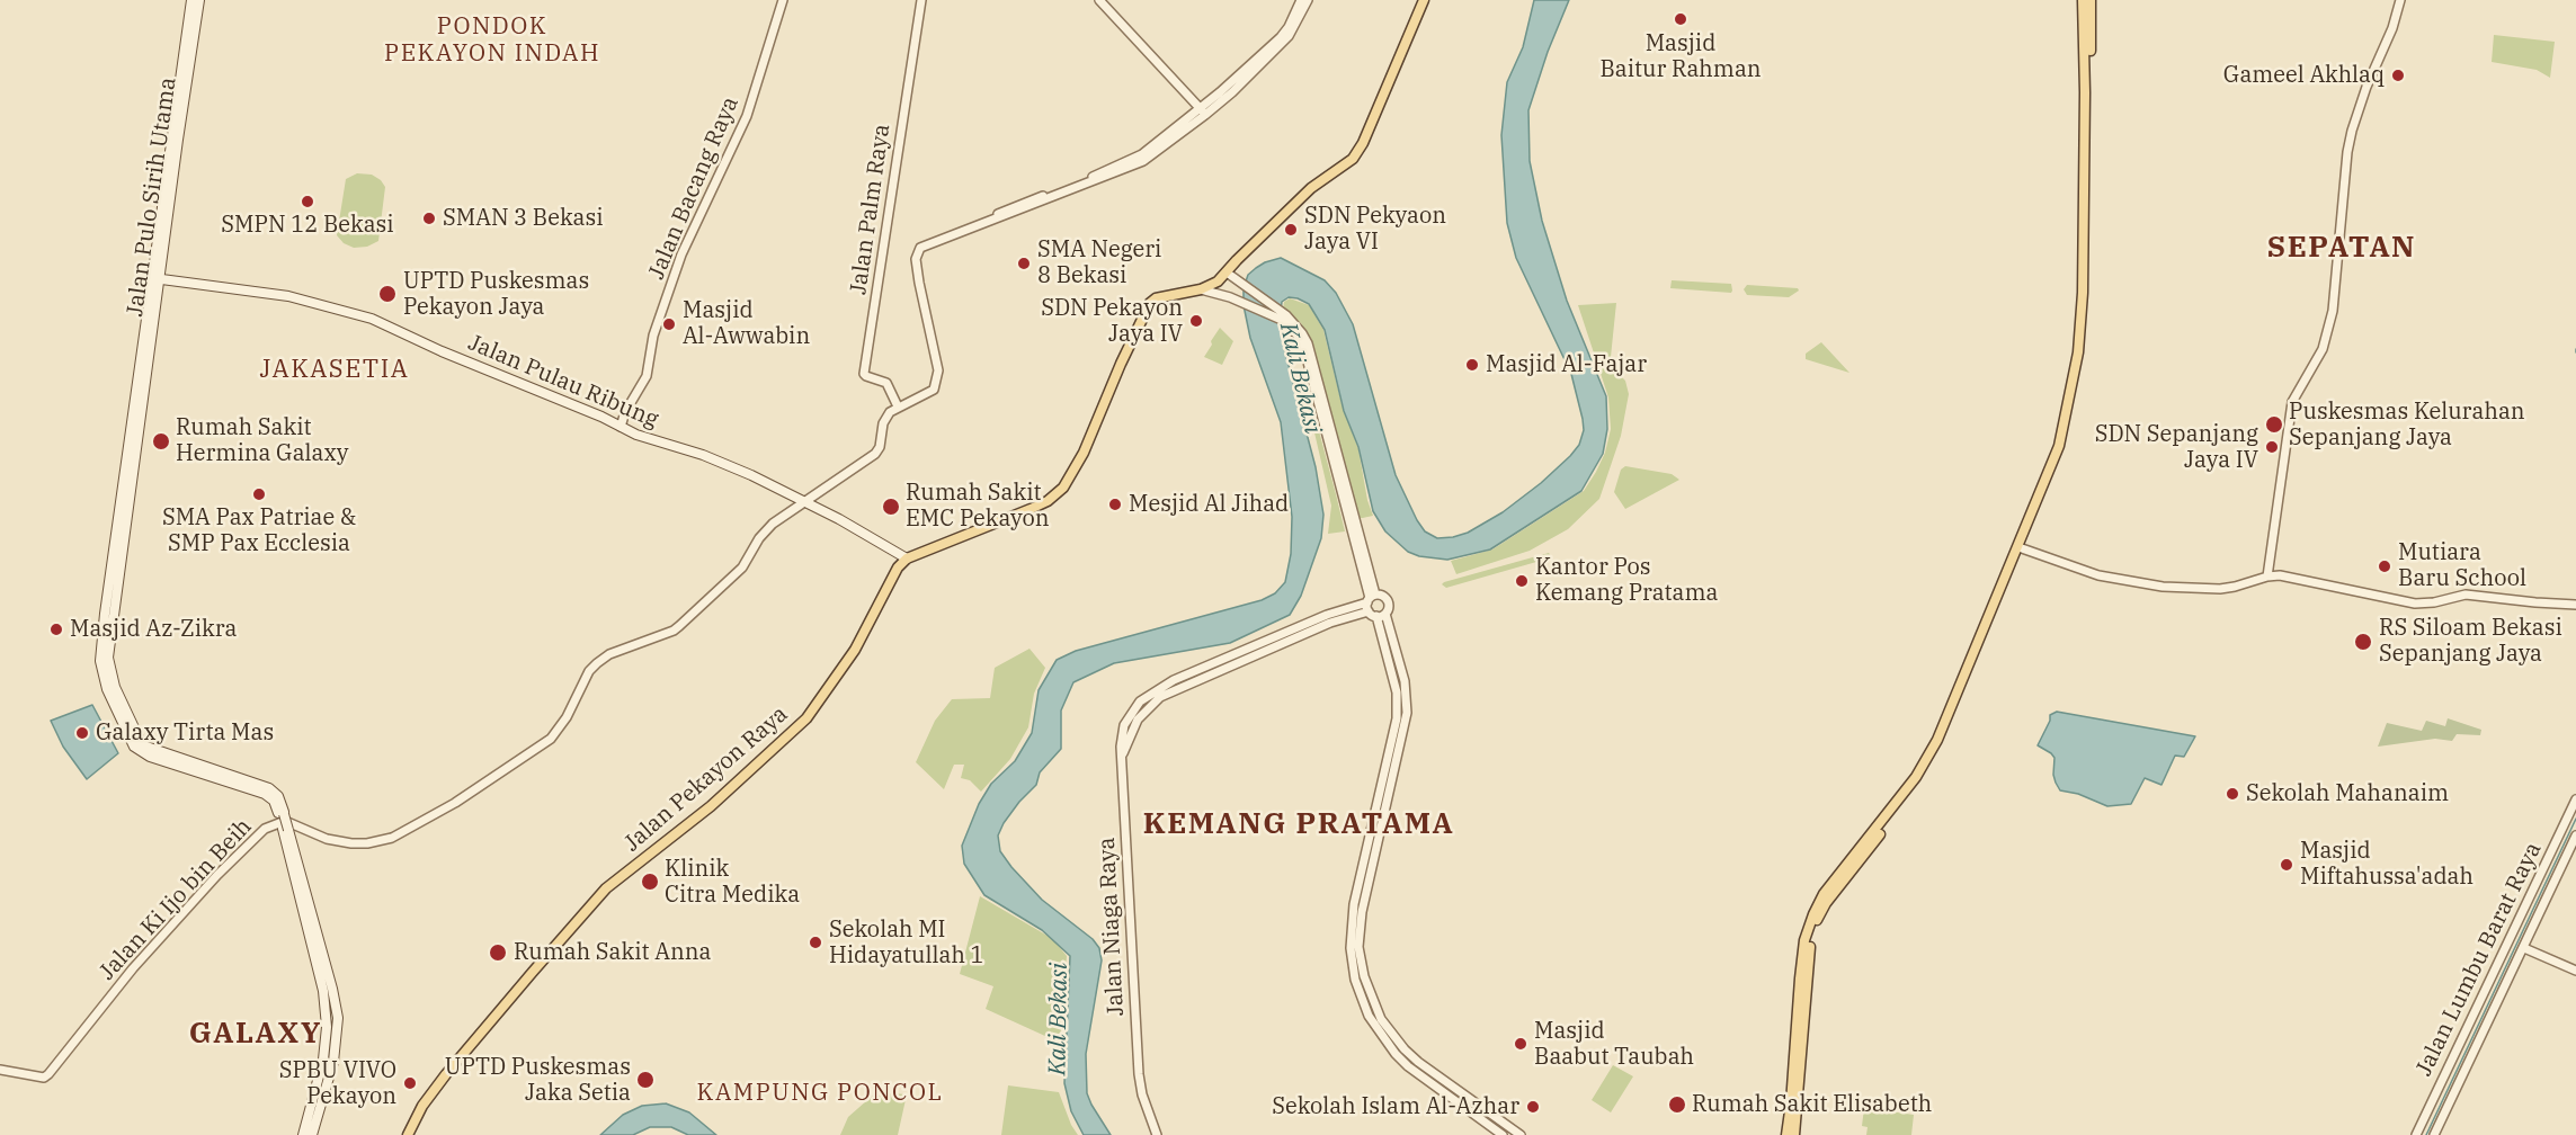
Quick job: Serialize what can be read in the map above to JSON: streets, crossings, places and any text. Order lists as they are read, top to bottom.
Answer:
{
  "streets": {
    "main road": ["Jalan Pulo Sirih Utama", "Jalan Pulau Ribung", "Jalan Pekayon Raya"],
    "street": [
      "Jalan Bacang Raya",
      "Jalan Palm Raya",
      "Jalan Ki Ijo bin Beih",
      "Jalan Niaga Raya",
      "Jalan Lumbu Barat Raya"
    ]
  },
  "crossings": [
    ["Jalan Bacang Raya", "Jalan Pulau Ribung"],
    ["Jalan Pulo Sirih Utama", "Jalan Pulau Ribung"],
    ["Jalan Palm Raya", "Jalan Ki Ijo bin Beih"],
    ["Jalan Pulau Ribung", "Jalan Pekayon Raya"],
    ["Jalan Pulau Ribung", "Jalan Ki Ijo bin Beih"]
  ],
  "districts": [
    "PONDOK PEKAYON INDAH",
    "SEPATAN",
    "JAKASETIA",
    "KEMANG PRATAMA",
    "GALAXY",
    "KAMPUNG PONCOL"
  ],
  "water": ["Kali Bekasi"],
  "places": [
    "Masjid Baitur Rahman",
    "Gameel Akhlaq",
    "SMPN 12 Bekasi",
    "SMAN 3 Bekasi",
    "SDN Pekyaon Jaya VI",
    "SMA Negeri 8 Bekasi",
    "UPTD Puskesmas Pekayon Jaya",
    "SDN Pekayon Jaya IV",
    "Masjid Al-Awwabin",
    "Masjid Al-Fajar",
    "Puskesmas Kelurahan Sepanjang Jaya",
    "Rumah Sakit Hermina Galaxy",
    "SDN Sepanjang Jaya IV",
    "SMA Pax Patriae & SMP Pax Ecclesia",
    "Mesjid Al Jihad",
    "Rumah Sakit EMC Pekayon",
    "Mutiara Baru School",
    "Kantor Pos Kemang Pratama",
    "Masjid Az-Zikra",
    "RS Siloam Bekasi Sepanjang Jaya",
    "Galaxy Tirta Mas",
    "Sekolah Mahanaim",
    "Masjid Miftahussa'adah",
    "Klinik Citra Medika",
    "Sekolah MI Hidayatullah 1",
    "Rumah Sakit Anna",
    "Masjid Baabut Taubah",
    "UPTD Puskesmas Jaka Setia",
    "SPBU VIVO Pekayon",
    "Rumah Sakit Elisabeth",
    "Sekolah Islam Al-Azhar"
  ]
}
